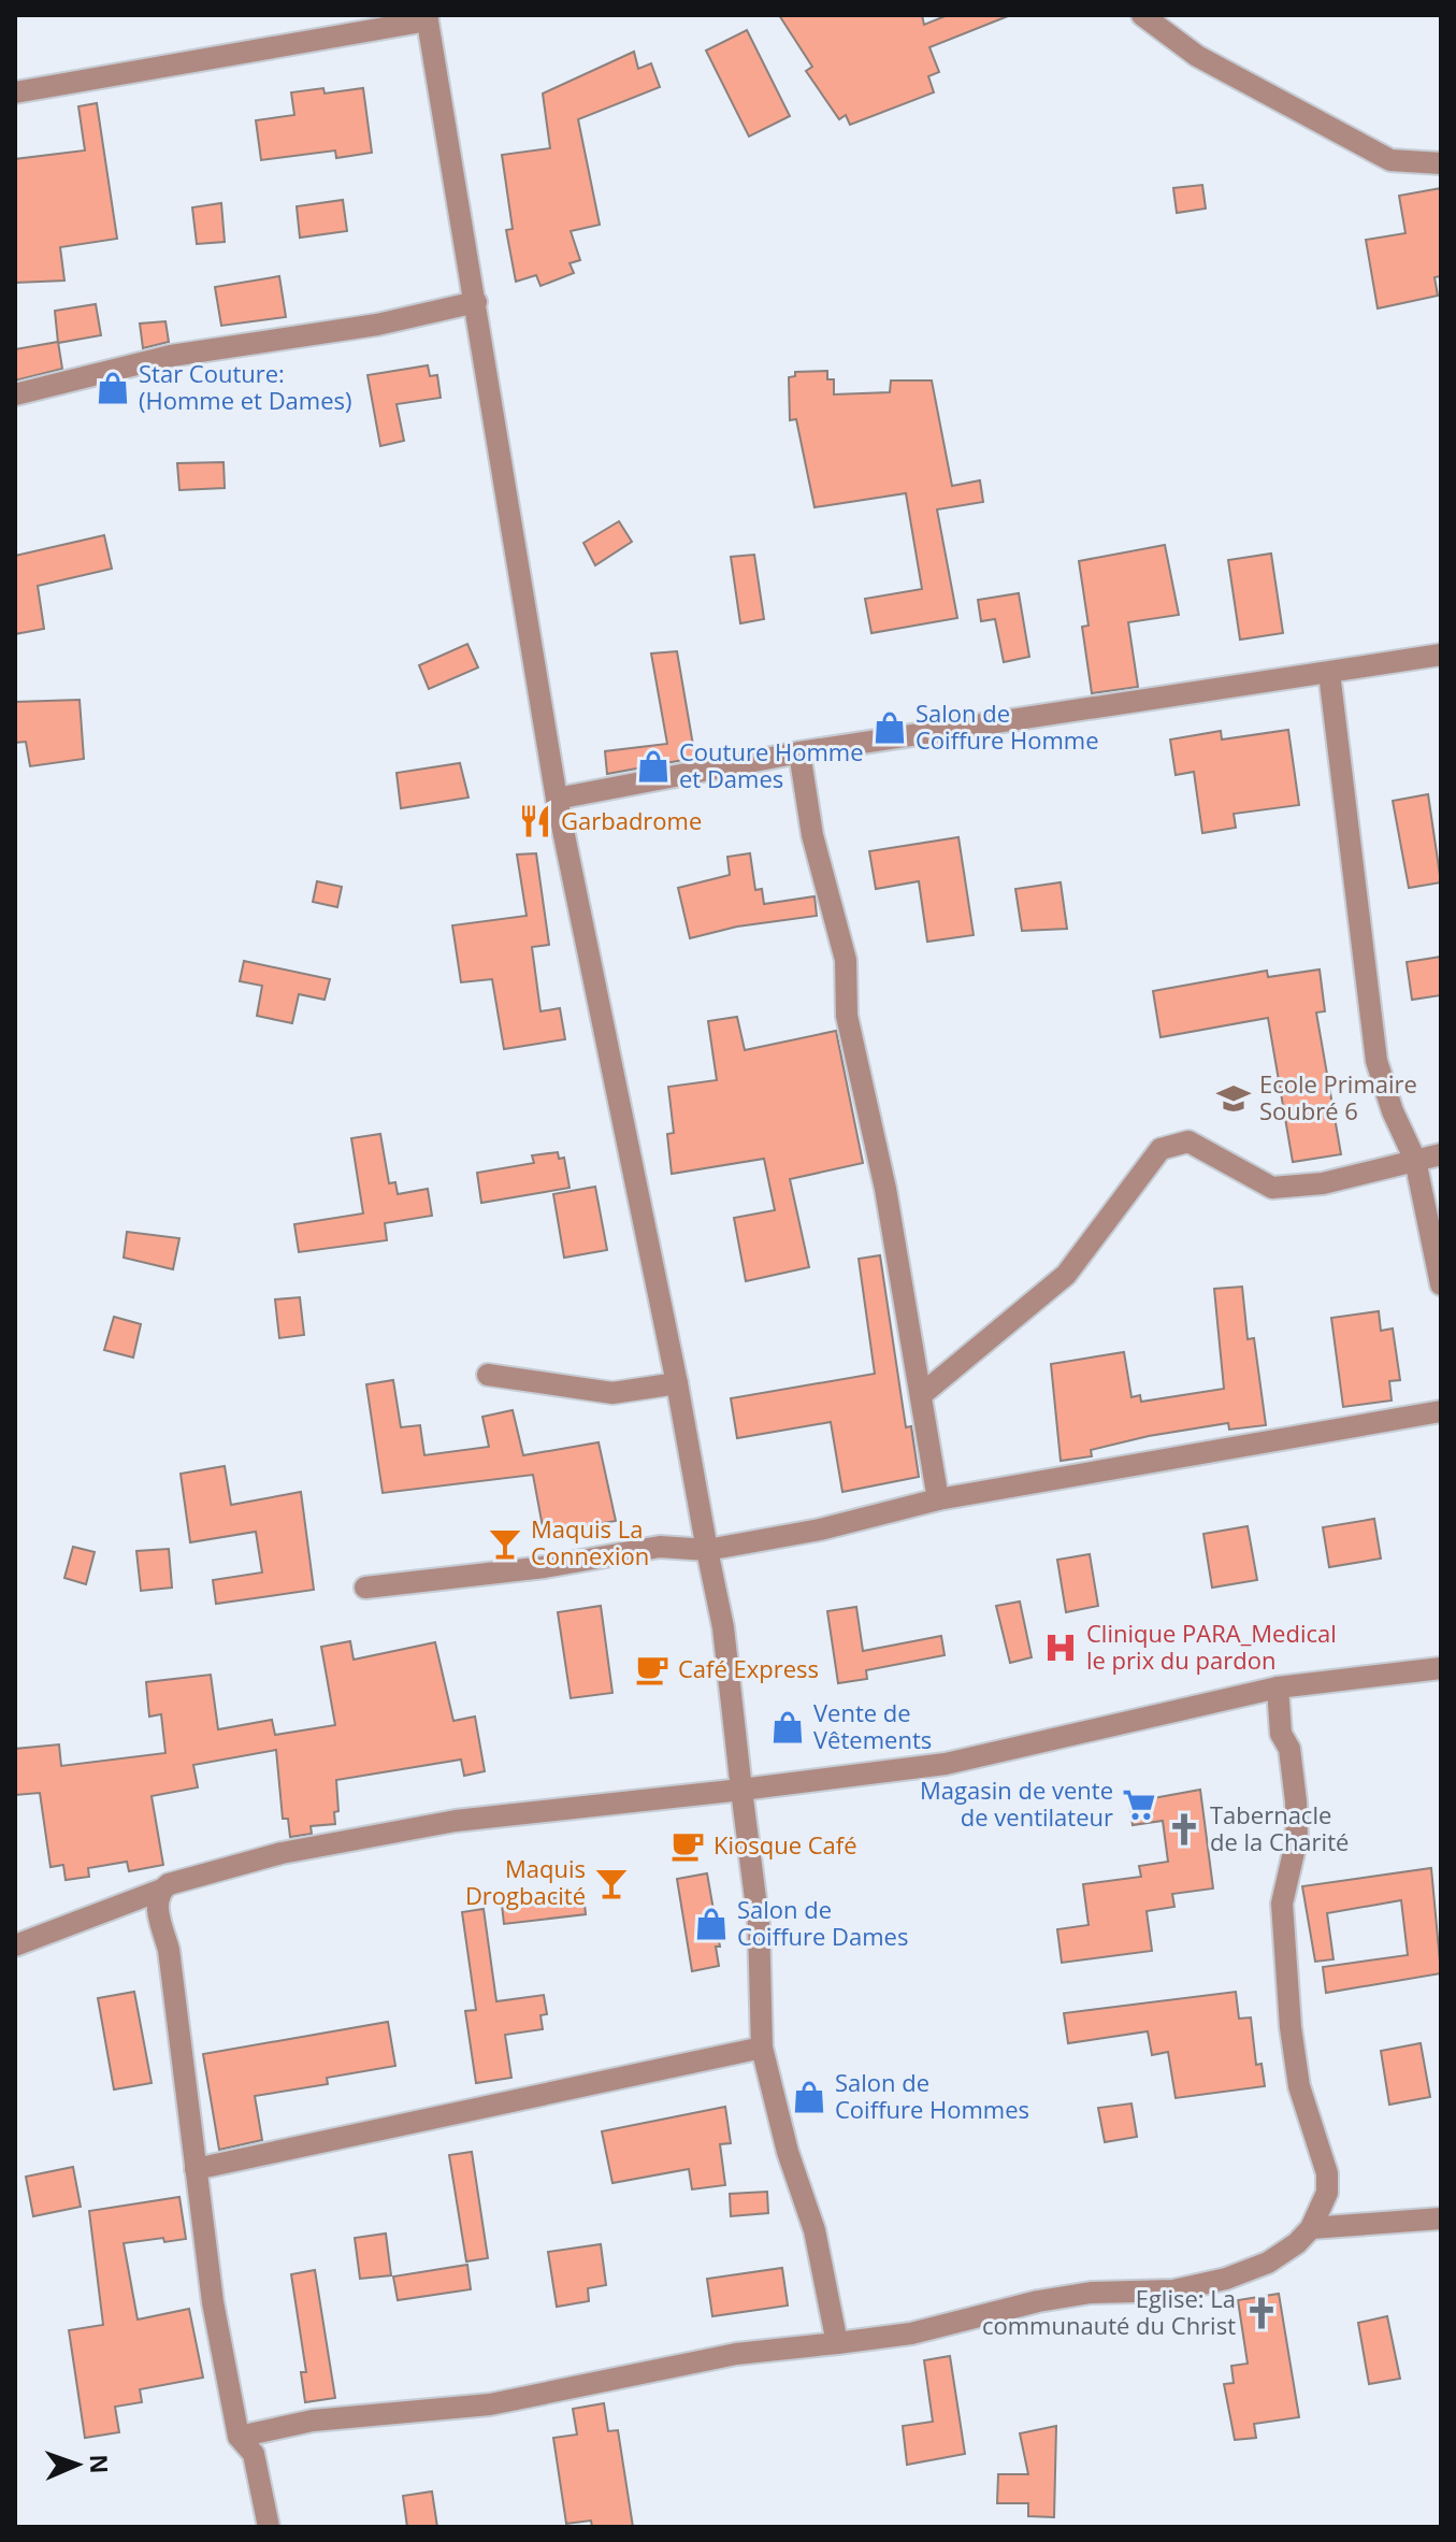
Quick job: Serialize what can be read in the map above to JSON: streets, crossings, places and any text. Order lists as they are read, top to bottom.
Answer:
{
  "places": {
    "shop": [
      "Star Couture: (Homme et Dames)",
      "Salon de Coiffure Homme",
      "Couture Homme et Dames",
      "Vente de Vêtements",
      "Salon de Coiffure Dames",
      "Salon de Coiffure Hommes"
    ],
    "restaurant": ["Garbadrome"],
    "school or university": ["Ecole Primaire Soubré 6"],
    "bar": ["Maquis La Connexion", "Maquis Drogbacité"],
    "hospital": ["Clinique PARA_Medical le prix du pardon"],
    "cafe": ["Café Express", "Kiosque Café"],
    "supermarket": ["Magasin de vente de ventilateur"],
    "church": ["Tabernacle de la Charité", "Eglise: La communauté du Christ"]
  },
  "north": "right"
}
